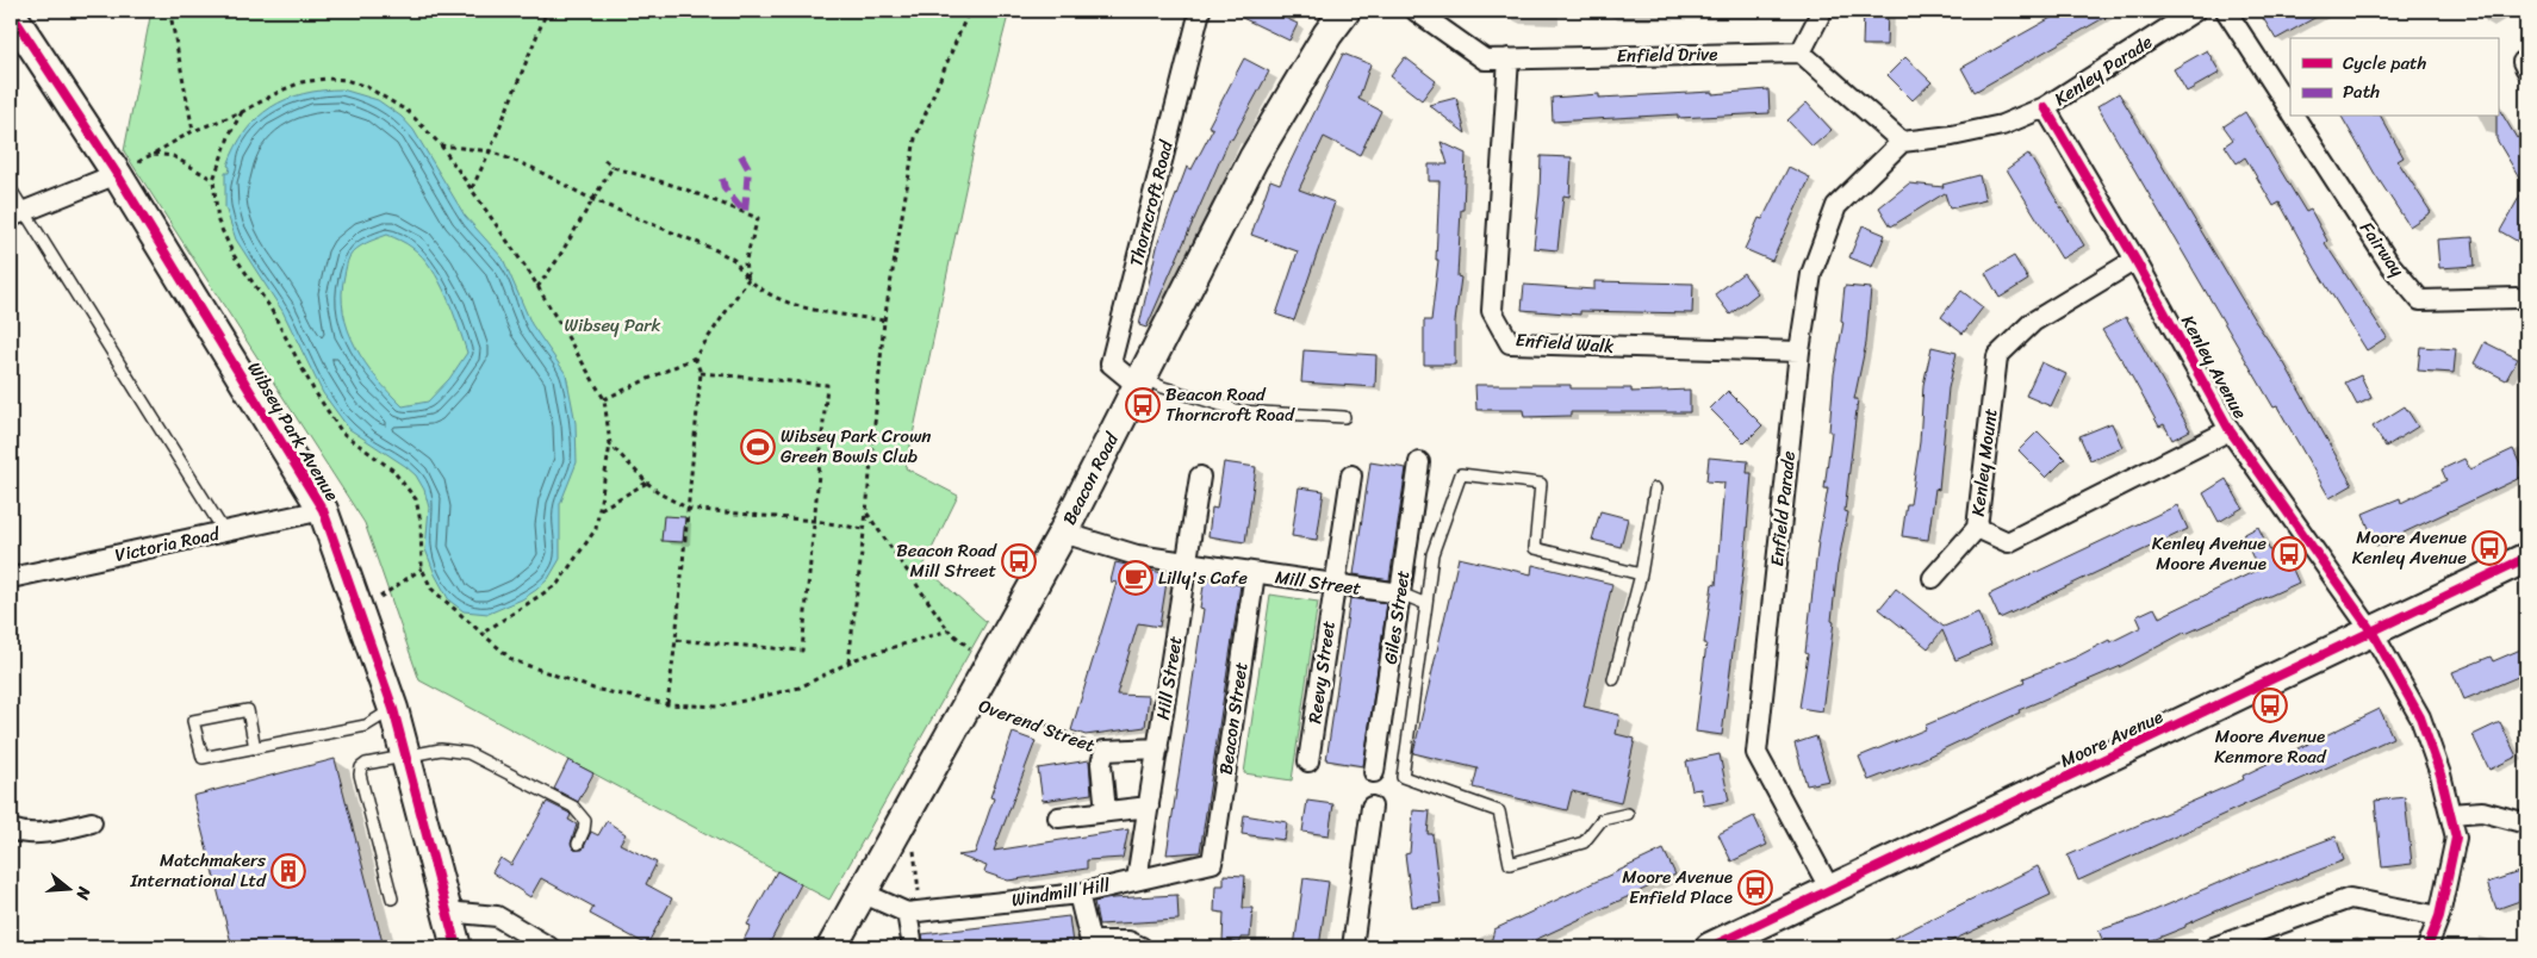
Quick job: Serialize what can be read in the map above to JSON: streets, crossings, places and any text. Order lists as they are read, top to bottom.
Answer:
{
  "streets": {
    "street": [
      "Enfield Drive",
      "Kenley Parade",
      "Thorncroft Road",
      "Fairway",
      "Enfield Walk",
      "Kenley Avenue",
      "Wibsey Park Avenue",
      "Kenley Mount",
      "Beacon Road",
      "Enfield Parade",
      "Victoria Road",
      "Mill Street",
      "Giles Street",
      "Reevy Street",
      "Hill Street",
      "Beacon Street",
      "Overend Street",
      "Moore Avenue",
      "Windmill Hill"
    ]
  },
  "crossings": [
    ["Enfield Drive", "Enfield Walk"],
    ["Kenley Parade", "Kenley Avenue"],
    ["Kenley Parade", "Enfield Parade"],
    ["Thorncroft Road", "Beacon Road"],
    ["Enfield Walk", "Enfield Parade"],
    ["Kenley Avenue", "Kenley Mount"],
    ["Kenley Avenue", "Moore Avenue"],
    ["Wibsey Park Avenue", "Victoria Road"],
    ["Beacon Road", "Mill Street"],
    ["Beacon Road", "Overend Street"],
    ["Enfield Parade", "Moore Avenue"],
    ["Mill Street", "Giles Street"],
    ["Mill Street", "Reevy Street"],
    ["Mill Street", "Hill Street"],
    ["Mill Street", "Beacon Street"],
    ["Hill Street", "Overend Street"],
    ["Hill Street", "Windmill Hill"],
    ["Beacon Street", "Windmill Hill"]
  ],
  "parks": ["Wibsey Park"],
  "places": {
    "bus stop": [
      "Beacon Road Thorncroft Road",
      "Moore Avenue Kenley Avenue",
      "Kenley Avenue Moore Avenue",
      "Beacon Road Mill Street",
      "Moore Avenue Kenmore Road",
      "Moore Avenue Enfield Place"
    ],
    "sports": ["Wibsey Park Crown Green Bowls Club"],
    "cafe": ["Lilly's Cafe"],
    "building": ["Matchmakers International Ltd"]
  },
  "legend": ["Cycle path", "Path"],
  "north": "right"
}
